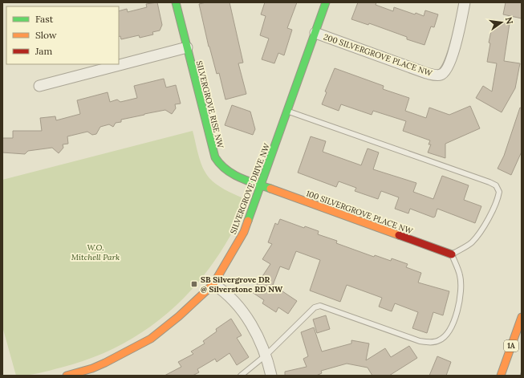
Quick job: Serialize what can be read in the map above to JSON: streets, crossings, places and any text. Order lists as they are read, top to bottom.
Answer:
{
  "streets": {
    "main road": [
      "SILVERGROVE RISE NW",
      "SILVERGROVE DRIVE NW",
      "100 SILVERGROVE PLACE NW",
      "1A"
    ],
    "street": ["200 SILVERGROVE PLACE NW"]
  },
  "crossings": [
    ["200 SILVERGROVE PLACE NW", "SILVERGROVE DRIVE NW"],
    ["SILVERGROVE RISE NW", "SILVERGROVE DRIVE NW"],
    ["SILVERGROVE RISE NW", "100 SILVERGROVE PLACE NW"],
    ["SILVERGROVE DRIVE NW", "100 SILVERGROVE PLACE NW"]
  ],
  "parks": ["W.O. Mitchell Park"],
  "places": {
    "transit": ["SB Silvergrove DR @ Silverstone RD NW"]
  },
  "legend": ["Fast", "Slow", "Jam"],
  "north": "right"
}
